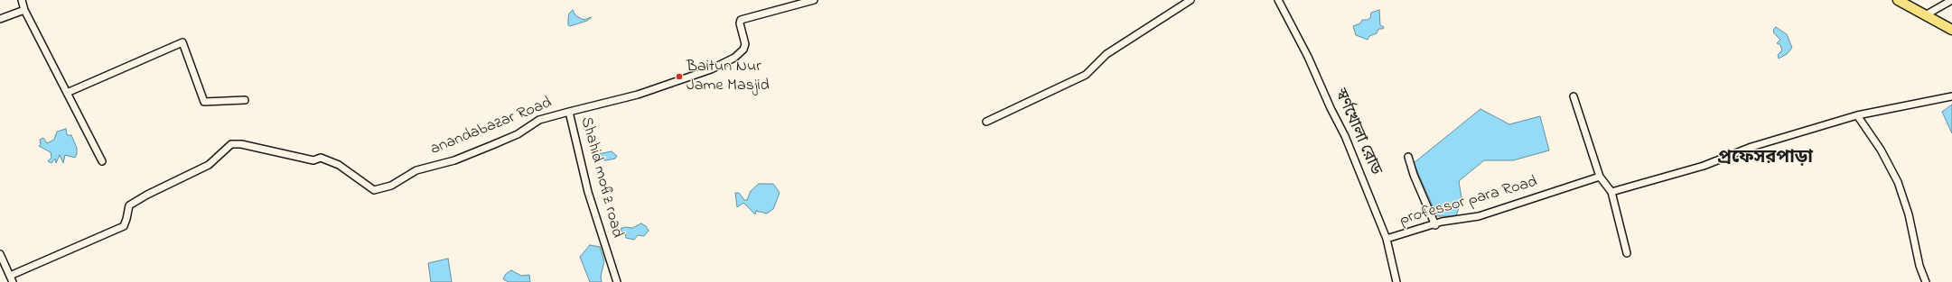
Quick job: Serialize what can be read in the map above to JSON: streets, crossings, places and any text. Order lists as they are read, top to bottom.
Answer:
{
  "streets": {
    "street": [
      "anandabazar Road",
      "স্বর্ণখোলা রোড",
      "Shahid mofiz road",
      "professor para Road"
    ]
  },
  "crossings": [
    ["anandabazar Road", "Shahid mofiz road"],
    ["স্বর্ণখোলা রোড", "professor para Road"]
  ],
  "districts": ["প্রফেসরপাড়া"],
  "places": ["Baitun Nur Jame Masjid"]
}
